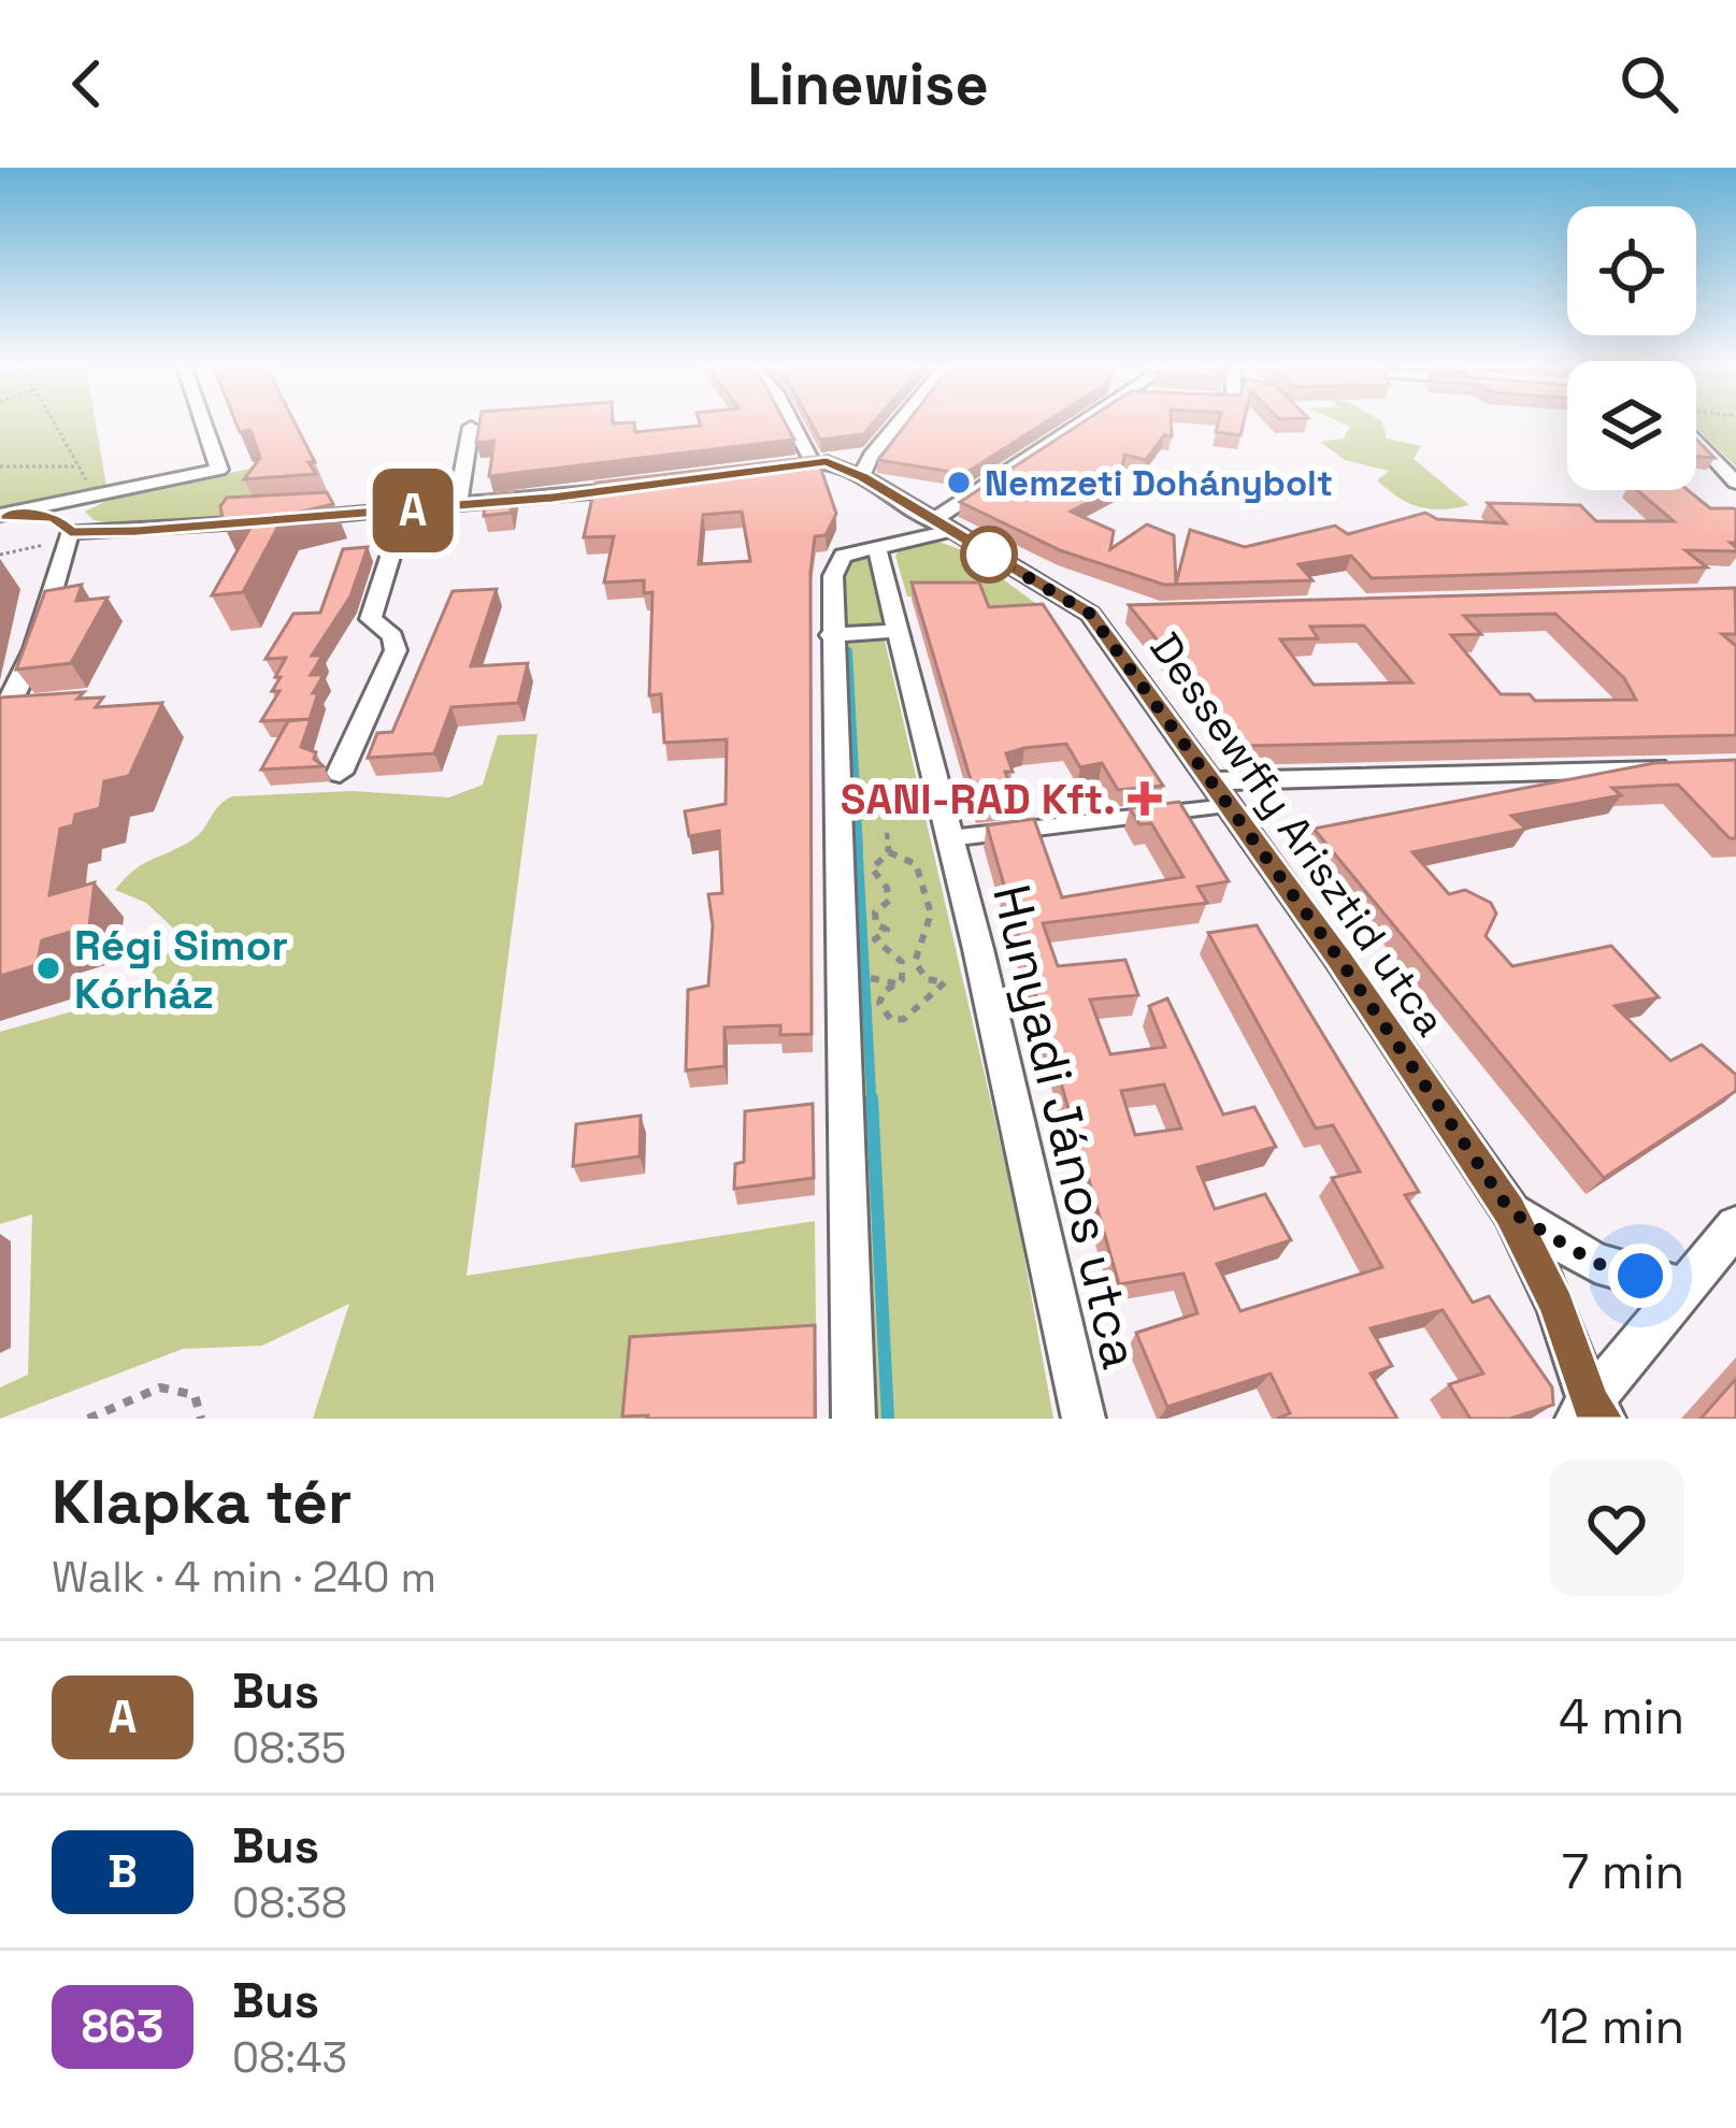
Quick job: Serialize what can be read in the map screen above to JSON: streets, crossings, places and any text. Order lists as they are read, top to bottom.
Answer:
{
  "streets": {
    "street": ["Dessewffy Arisztid utca", "Hunyadi János utca"]
  },
  "places": {
    "other": ["Nemzeti Dohánybolt", "Régi Simor Kórház"],
    "health": ["SANI-RAD Kft."]
  },
  "lines": ["bus line A"],
  "page": {
    "header": "Linewise",
    "on_map": "A",
    "heading": ["Klapka tér", "Walk · 4 min · 240 m"],
    "list": [
      {
        "mark": "A",
        "name": "Bus",
        "note": "08:35",
        "value": "4 min"
      },
      {
        "mark": "B",
        "name": "Bus",
        "note": "08:38",
        "value": "7 min"
      },
      {
        "mark": "863",
        "name": "Bus",
        "note": "08:43",
        "value": "12 min"
      }
    ]
  }
}
